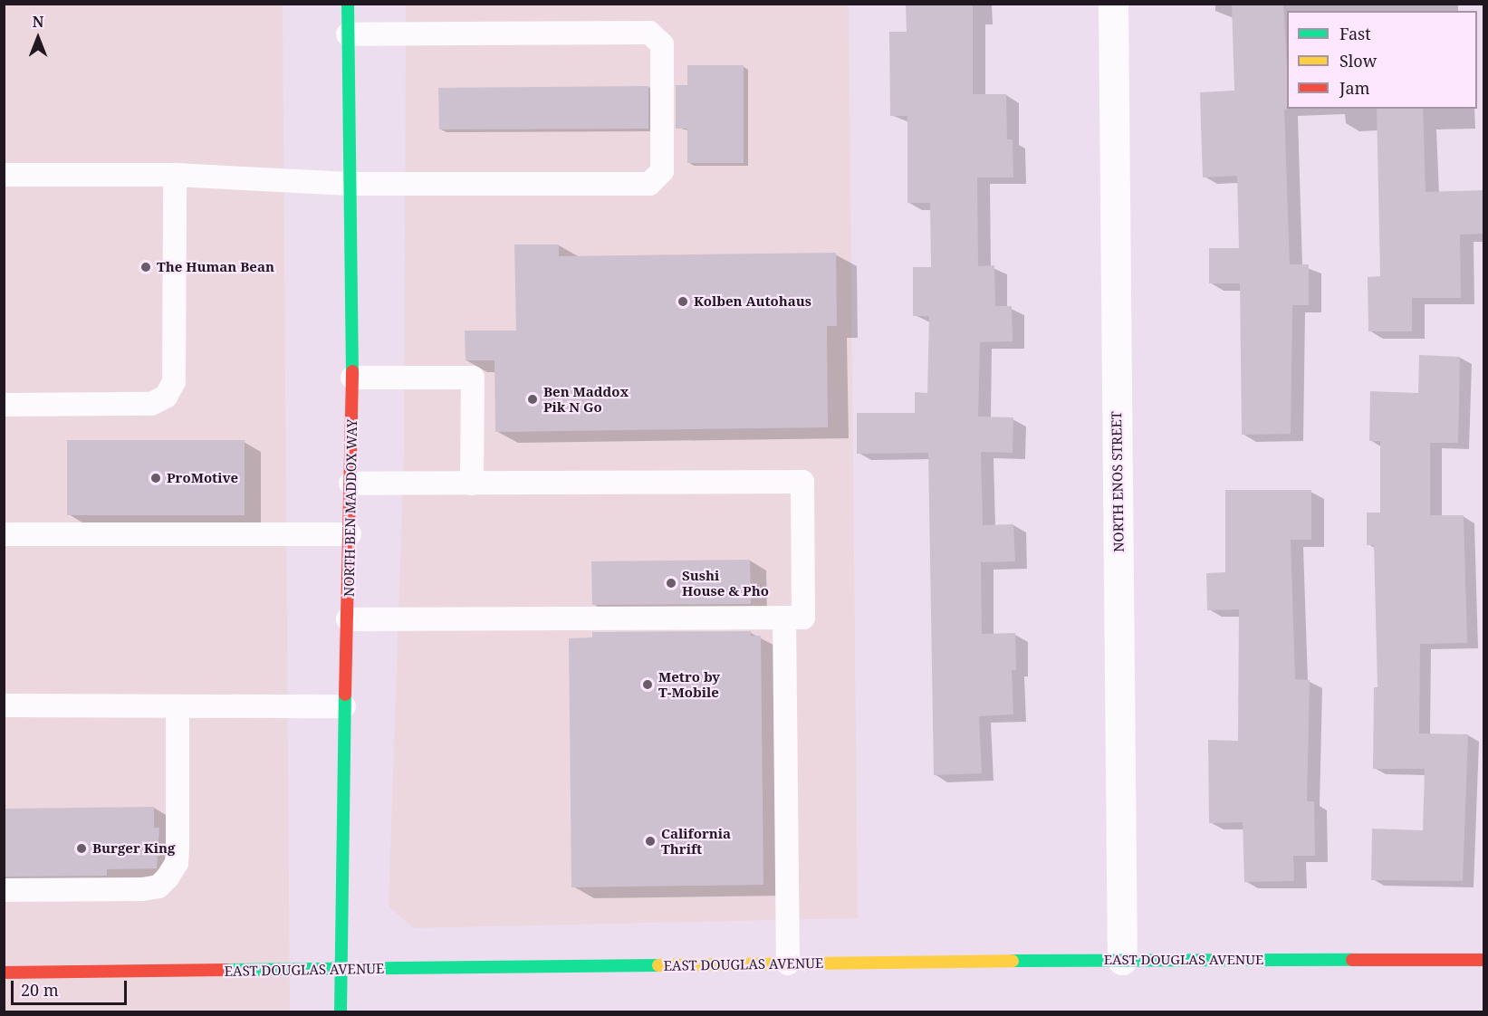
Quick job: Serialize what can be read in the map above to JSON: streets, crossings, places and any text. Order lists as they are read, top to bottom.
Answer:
{
  "streets": {
    "street": ["NORTH ENOS STREET", "NORTH BEN MADDOX WAY", "EAST DOUGLAS AVENUE"]
  },
  "crossings": [
    ["NORTH ENOS STREET", "EAST DOUGLAS AVENUE"],
    ["NORTH BEN MADDOX WAY", "EAST DOUGLAS AVENUE"]
  ],
  "places": [
    "The Human Bean",
    "Kolben Autohaus",
    "Ben Maddox Pik N Go",
    "ProMotive",
    "Sushi House & Pho",
    "Metro by T-Mobile",
    "California Thrift",
    "Burger King"
  ],
  "legend": ["Fast", "Slow", "Jam"],
  "scale_bar": "20 m",
  "north": "top"
}
